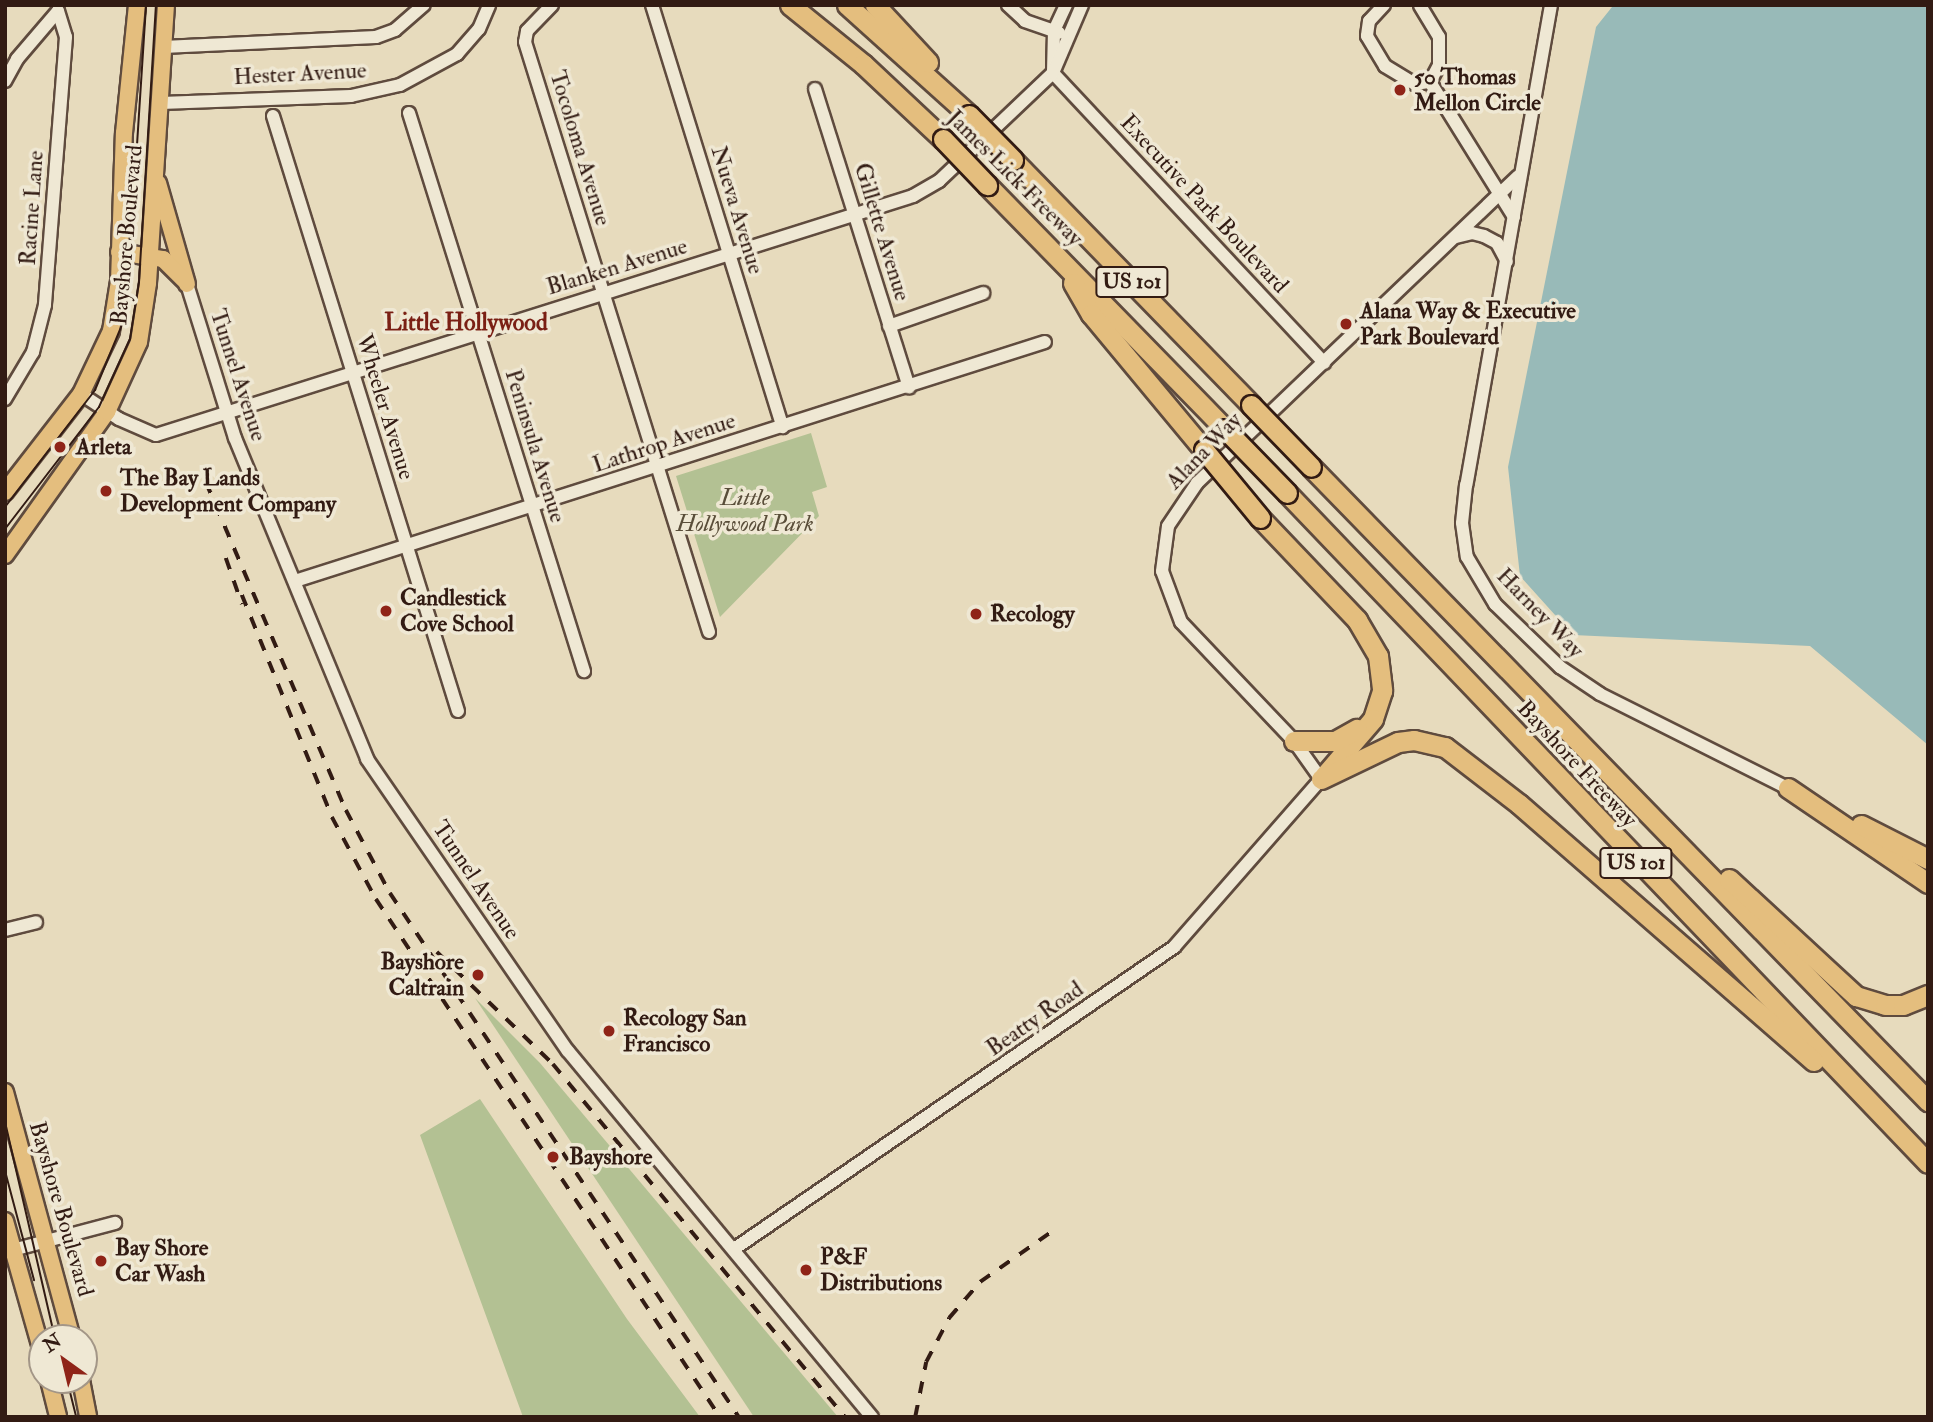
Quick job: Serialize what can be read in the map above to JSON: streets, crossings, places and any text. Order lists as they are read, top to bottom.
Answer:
{
  "streets": {
    "highway": ["James Lick Freeway", "US 101", "Bayshore Freeway"],
    "main road": ["Bayshore Boulevard"],
    "street": [
      "Hester Avenue",
      "Tocoloma Avenue",
      "Executive Park Boulevard",
      "Racine Lane",
      "Nueva Avenue",
      "Gillette Avenue",
      "Blanken Avenue",
      "Tunnel Avenue",
      "Wheeler Avenue",
      "Lathrop Avenue",
      "Peninsula Avenue",
      "Alana Way",
      "Harney Way",
      "Beatty Road"
    ]
  },
  "crossings": [
    ["Hester Avenue", "Bayshore Boulevard"],
    ["Tocoloma Avenue", "Blanken Avenue"],
    ["Tocoloma Avenue", "Lathrop Avenue"],
    ["James Lick Freeway", "Bayshore Freeway"],
    ["Executive Park Boulevard", "Blanken Avenue"],
    ["Executive Park Boulevard", "Alana Way"],
    ["Nueva Avenue", "Blanken Avenue"],
    ["Nueva Avenue", "Lathrop Avenue"],
    ["Gillette Avenue", "Blanken Avenue"],
    ["Gillette Avenue", "Lathrop Avenue"],
    ["Bayshore Boulevard", "Blanken Avenue"],
    ["Blanken Avenue", "Tunnel Avenue"],
    ["Blanken Avenue", "Wheeler Avenue"],
    ["Blanken Avenue", "Peninsula Avenue"],
    ["Tunnel Avenue", "Lathrop Avenue"],
    ["Tunnel Avenue", "Beatty Road"],
    ["Wheeler Avenue", "Lathrop Avenue"],
    ["Lathrop Avenue", "Peninsula Avenue"],
    ["Alana Way", "Beatty Road"]
  ],
  "districts": ["Little Hollywood"],
  "parks": ["Little Hollywood Park"],
  "places": [
    "50 Thomas Mellon Circle",
    "Alana Way & Executive Park Boulevard",
    "Arleta",
    "The Bay Lands Development Company",
    "Candlestick Cove School",
    "Recology",
    "Bayshore Caltrain",
    "Recology San Francisco",
    "Bayshore",
    "Bay Shore Car Wash",
    "P&F Distributions"
  ],
  "north": "top left"
}
